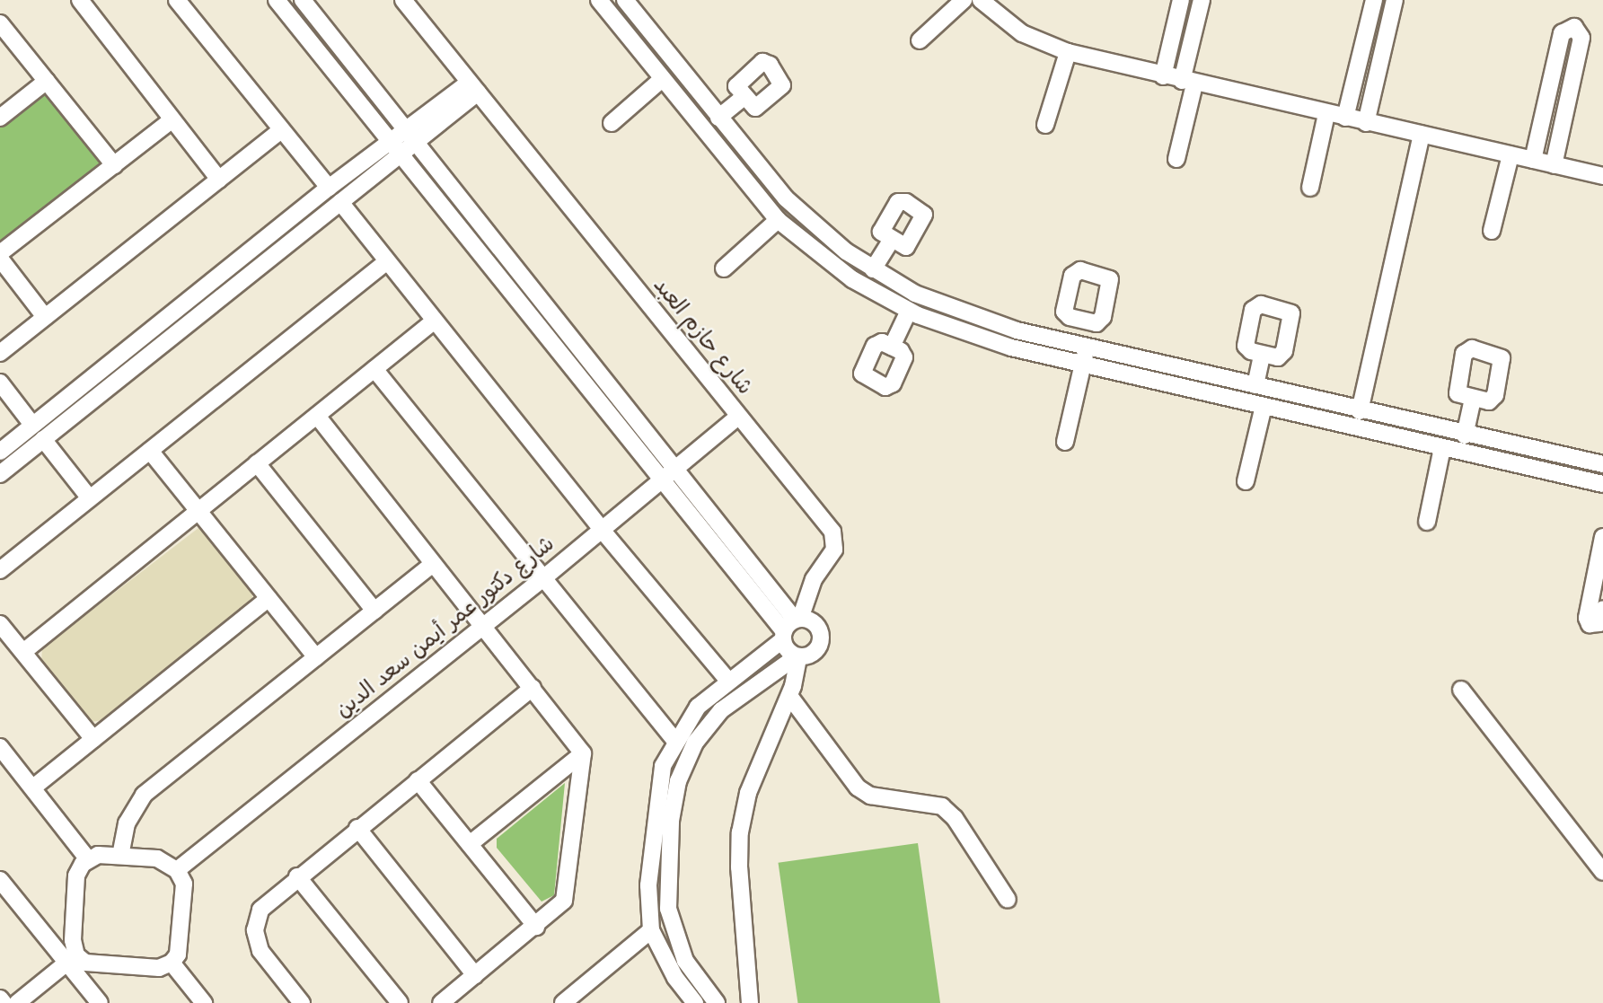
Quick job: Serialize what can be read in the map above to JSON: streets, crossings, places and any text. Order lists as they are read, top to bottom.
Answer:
{
  "streets": {
    "street": ["شارع حازم العبد", "شارع دكتور عمر أيمن سعد الدين"]
  },
  "crossings": [
    ["شارع حازم العبد", "شارع دكتور عمر أيمن سعد الدين"]
  ]
}
